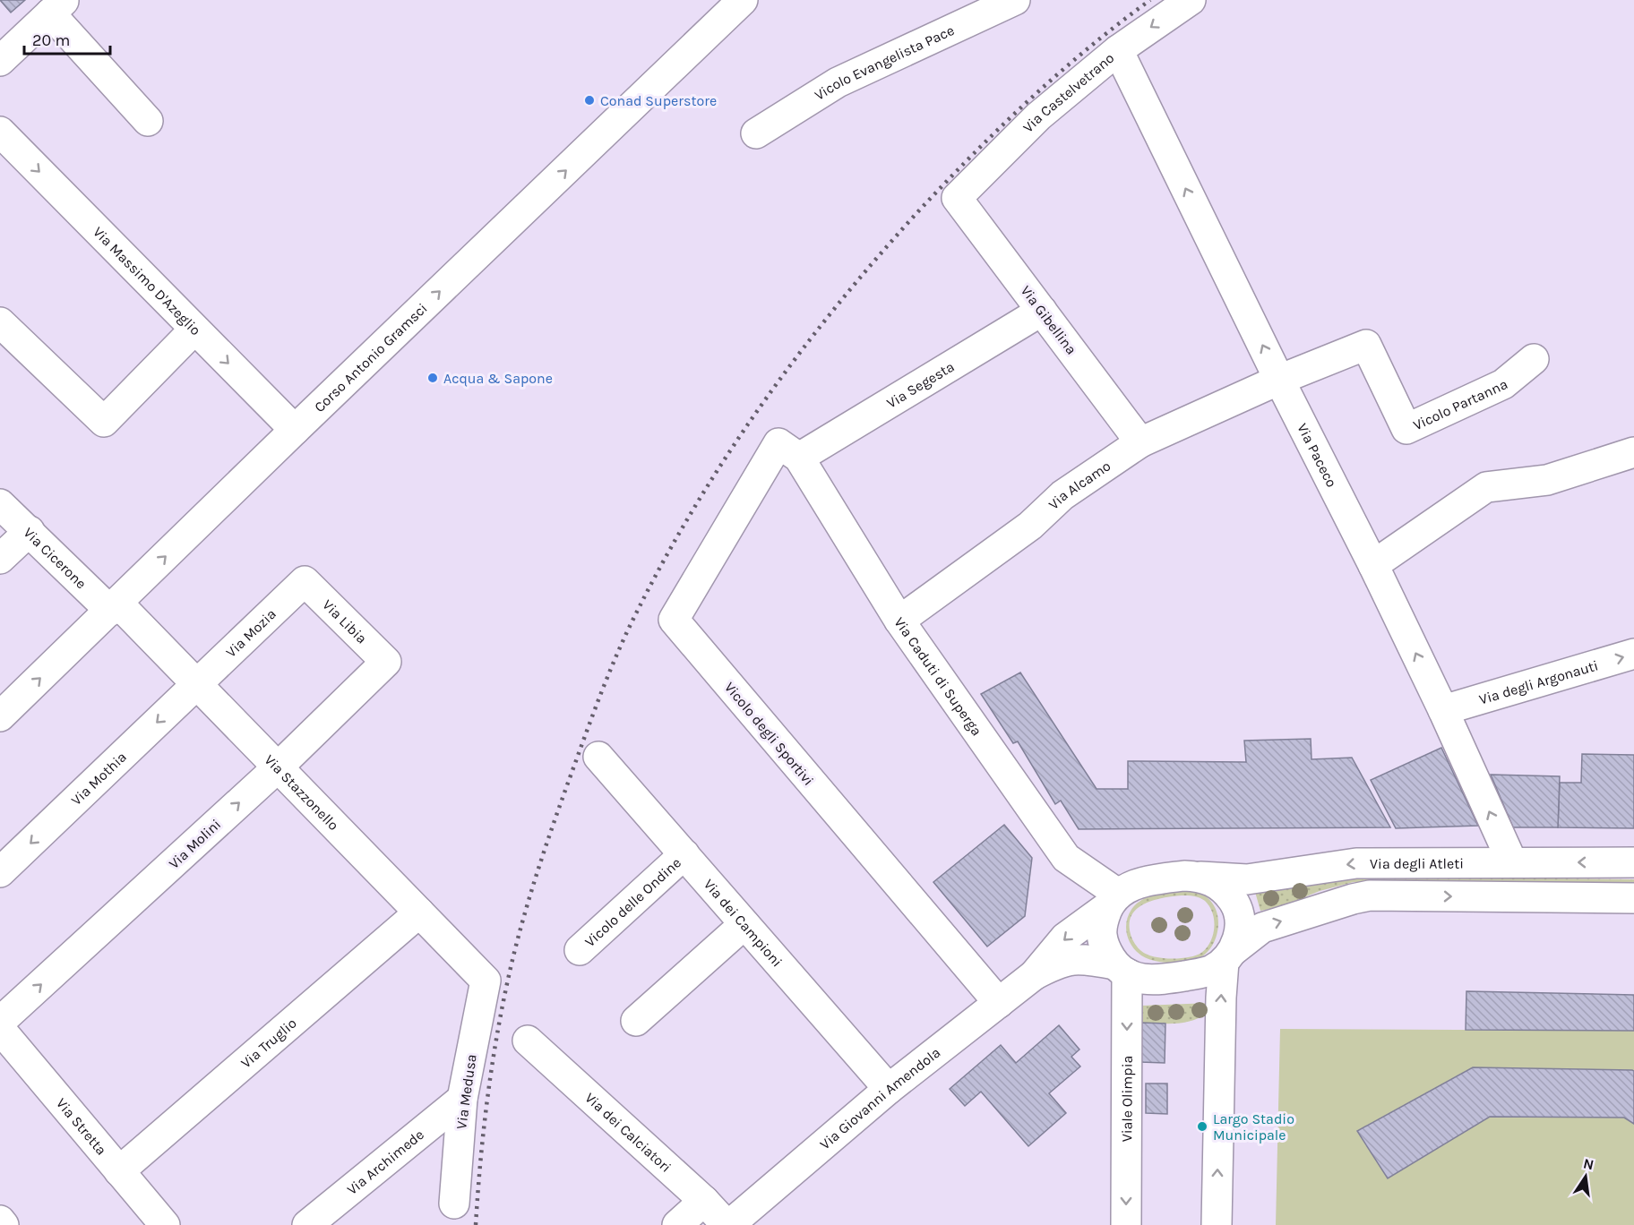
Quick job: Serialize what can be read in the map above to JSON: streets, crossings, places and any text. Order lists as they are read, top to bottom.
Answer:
{
  "streets": {
    "street": [
      "Vicolo Evangelista Pace",
      "Via Castelvetrano",
      "Via Massimo D'Azeglio",
      "Via Gibellina",
      "Corso Antonio Gramsci",
      "Via Segesta",
      "Vicolo Partanna",
      "Via Paceco",
      "Via Alcamo",
      "Via Cicerone",
      "Via Libia",
      "Via Mozia",
      "Via Caduti di Superga",
      "Via degli Argonauti",
      "Vicolo degli Sportivi",
      "Via Mothia",
      "Via Stazzonello",
      "Via Molini",
      "Via degli Atleti",
      "Vicolo delle Ondine",
      "Via dei Campioni",
      "Via Truglio",
      "Via Medusa",
      "Via Giovanni Amendola",
      "Viale Olimpia",
      "Via Stretta",
      "Via dei Calciatori",
      "Via Archimede"
    ]
  },
  "crossings": [
    ["Via Castelvetrano", "Via Gibellina"],
    ["Via Castelvetrano", "Via Paceco"],
    ["Via Massimo D'Azeglio", "Corso Antonio Gramsci"],
    ["Via Gibellina", "Via Segesta"],
    ["Via Gibellina", "Via Alcamo"],
    ["Corso Antonio Gramsci", "Via Cicerone"],
    ["Corso Antonio Gramsci", "Via Stazzonello"],
    ["Via Segesta", "Via Caduti di Superga"],
    ["Via Segesta", "Vicolo degli Sportivi"],
    ["Vicolo Partanna", "Via Paceco"],
    ["Vicolo Partanna", "Via Alcamo"],
    ["Via Paceco", "Via Alcamo"],
    ["Via Paceco", "Via degli Argonauti"],
    ["Via Paceco", "Via degli Atleti"],
    ["Via Alcamo", "Via Caduti di Superga"],
    ["Via Cicerone", "Via Stazzonello"],
    ["Via Libia", "Via Mozia"],
    ["Via Libia", "Via Molini"],
    ["Via Mozia", "Via Mothia"],
    ["Via Mozia", "Via Stazzonello"],
    ["Via Caduti di Superga", "Vicolo degli Sportivi"],
    ["Via Caduti di Superga", "Via degli Atleti"],
    ["Via Caduti di Superga", "Viale Olimpia"],
    ["Vicolo degli Sportivi", "Via Giovanni Amendola"],
    ["Via Mothia", "Via Stazzonello"],
    ["Via Stazzonello", "Via Molini"],
    ["Via Stazzonello", "Via Truglio"],
    ["Via Stazzonello", "Via Medusa"],
    ["Via degli Atleti", "Viale Olimpia"],
    ["Vicolo delle Ondine", "Via dei Campioni"],
    ["Via dei Campioni", "Via Giovanni Amendola"],
    ["Via Truglio", "Via Stretta"],
    ["Via Medusa", "Via Archimede"],
    ["Via Giovanni Amendola", "Via dei Calciatori"]
  ],
  "one_way": [
    "Via Massimo D'Azeglio",
    "Corso Antonio Gramsci",
    "Via Paceco",
    "Via Mothia",
    "Via Molini"
  ],
  "places": ["Conad Superstore", "Acqua & Sapone", "Largo Stadio Municipale"],
  "scale_bar": "20 m",
  "north": "top"
}
